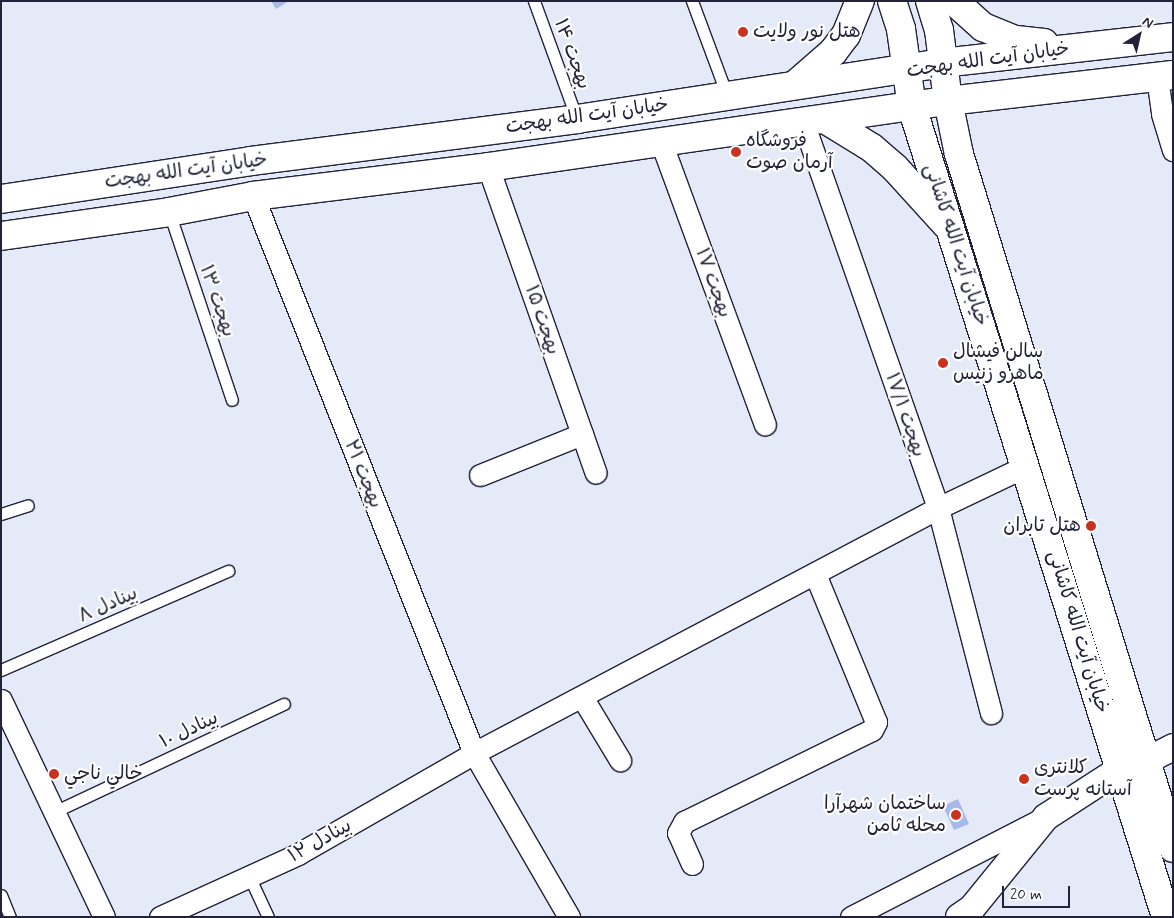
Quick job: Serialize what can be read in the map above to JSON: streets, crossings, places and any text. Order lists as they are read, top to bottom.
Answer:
{
  "streets": {
    "main road": ["خیابان آیت الله بهجت", "خیابان آیت الله کاشانی"],
    "street": [
      "بهجت ۱۷",
      "بهجت ۱۵",
      "بهجت ۱۷/۱",
      "بهجت ۲۱",
      "بینادل ۱۲"
    ],
    "lane": [
      "بهجت ۱۴",
      "بهجت ۱۳",
      "بینادل ۸",
      "بینادل ۱۰"
    ]
  },
  "crossings": [
    ["بهجت ۱۴", "خیابان آیت الله بهجت"],
    ["خیابان آیت الله بهجت", "خیابان آیت الله کاشانی"],
    ["خیابان آیت الله بهجت", "بهجت ۱۷"],
    ["خیابان آیت الله بهجت", "بهجت ۱۳"],
    ["خیابان آیت الله بهجت", "بهجت ۱۵"],
    ["خیابان آیت الله بهجت", "بهجت ۱۷/۱"],
    ["خیابان آیت الله بهجت", "بهجت ۲۱"],
    ["خیابان آیت الله کاشانی", "بینادل ۱۲"],
    ["بهجت ۱۷/۱", "بینادل ۱۲"],
    ["بهجت ۲۱", "بینادل ۱۲"]
  ],
  "places": [
    "هتل نور ولایت",
    "فروشگاه آرمان صوت",
    "سالن فیشال ماهرو زنیس",
    "هتل تابران",
    "خالي ناجي",
    "کلانتری آستانه پرست",
    "ساختمان شهرآرا محله ثامن"
  ],
  "scale_bar": "20 m",
  "north": "top right"
}
